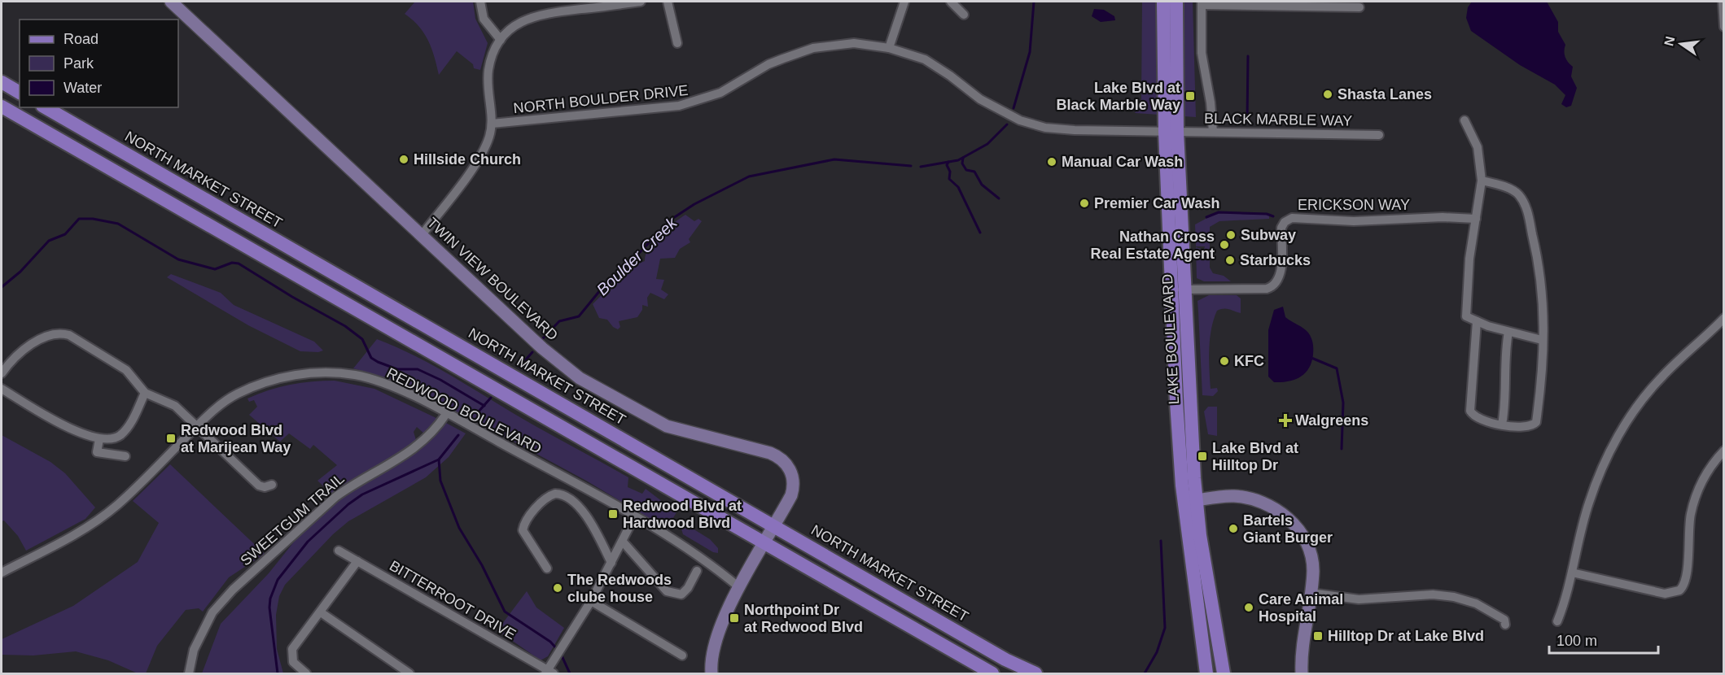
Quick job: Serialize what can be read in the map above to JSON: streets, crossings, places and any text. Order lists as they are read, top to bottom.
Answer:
{
  "streets": {
    "main road": ["NORTH MARKET STREET", "LAKE BOULEVARD"],
    "street": [
      "NORTH BOULDER DRIVE",
      "BLACK MARBLE WAY",
      "ERICKSON WAY",
      "TWIN VIEW BOULEVARD",
      "REDWOOD BOULEVARD",
      "SWEETGUM TRAIL",
      "BITTERROOT DRIVE"
    ]
  },
  "crossings": [
    ["NORTH BOULDER DRIVE", "BLACK MARBLE WAY"],
    ["NORTH BOULDER DRIVE", "LAKE BOULEVARD"],
    ["BLACK MARBLE WAY", "LAKE BOULEVARD"],
    ["NORTH MARKET STREET", "TWIN VIEW BOULEVARD"],
    ["ERICKSON WAY", "LAKE BOULEVARD"],
    ["TWIN VIEW BOULEVARD", "REDWOOD BOULEVARD"],
    ["REDWOOD BOULEVARD", "SWEETGUM TRAIL"]
  ],
  "water": ["Boulder Creek"],
  "places": {
    "other": [
      "Shasta Lanes",
      "Hillside Church",
      "Manual Car Wash",
      "Premier Car Wash",
      "Subway",
      "Nathan Cross Real Estate Agent",
      "Starbucks",
      "KFC",
      "Bartels Giant Burger",
      "The Redwoods clube house",
      "Care Animal Hospital"
    ],
    "transit": [
      "Lake Blvd at Black Marble Way",
      "Redwood Blvd at Marijean Way",
      "Lake Blvd at Hilltop Dr",
      "Redwood Blvd at Hardwood Blvd",
      "Northpoint Dr at Redwood Blvd",
      "Hilltop Dr at Lake Blvd"
    ],
    "health": ["Walgreens"]
  },
  "legend": ["Road", "Park", "Water"],
  "scale_bar": "100 m",
  "north": "left"
}
